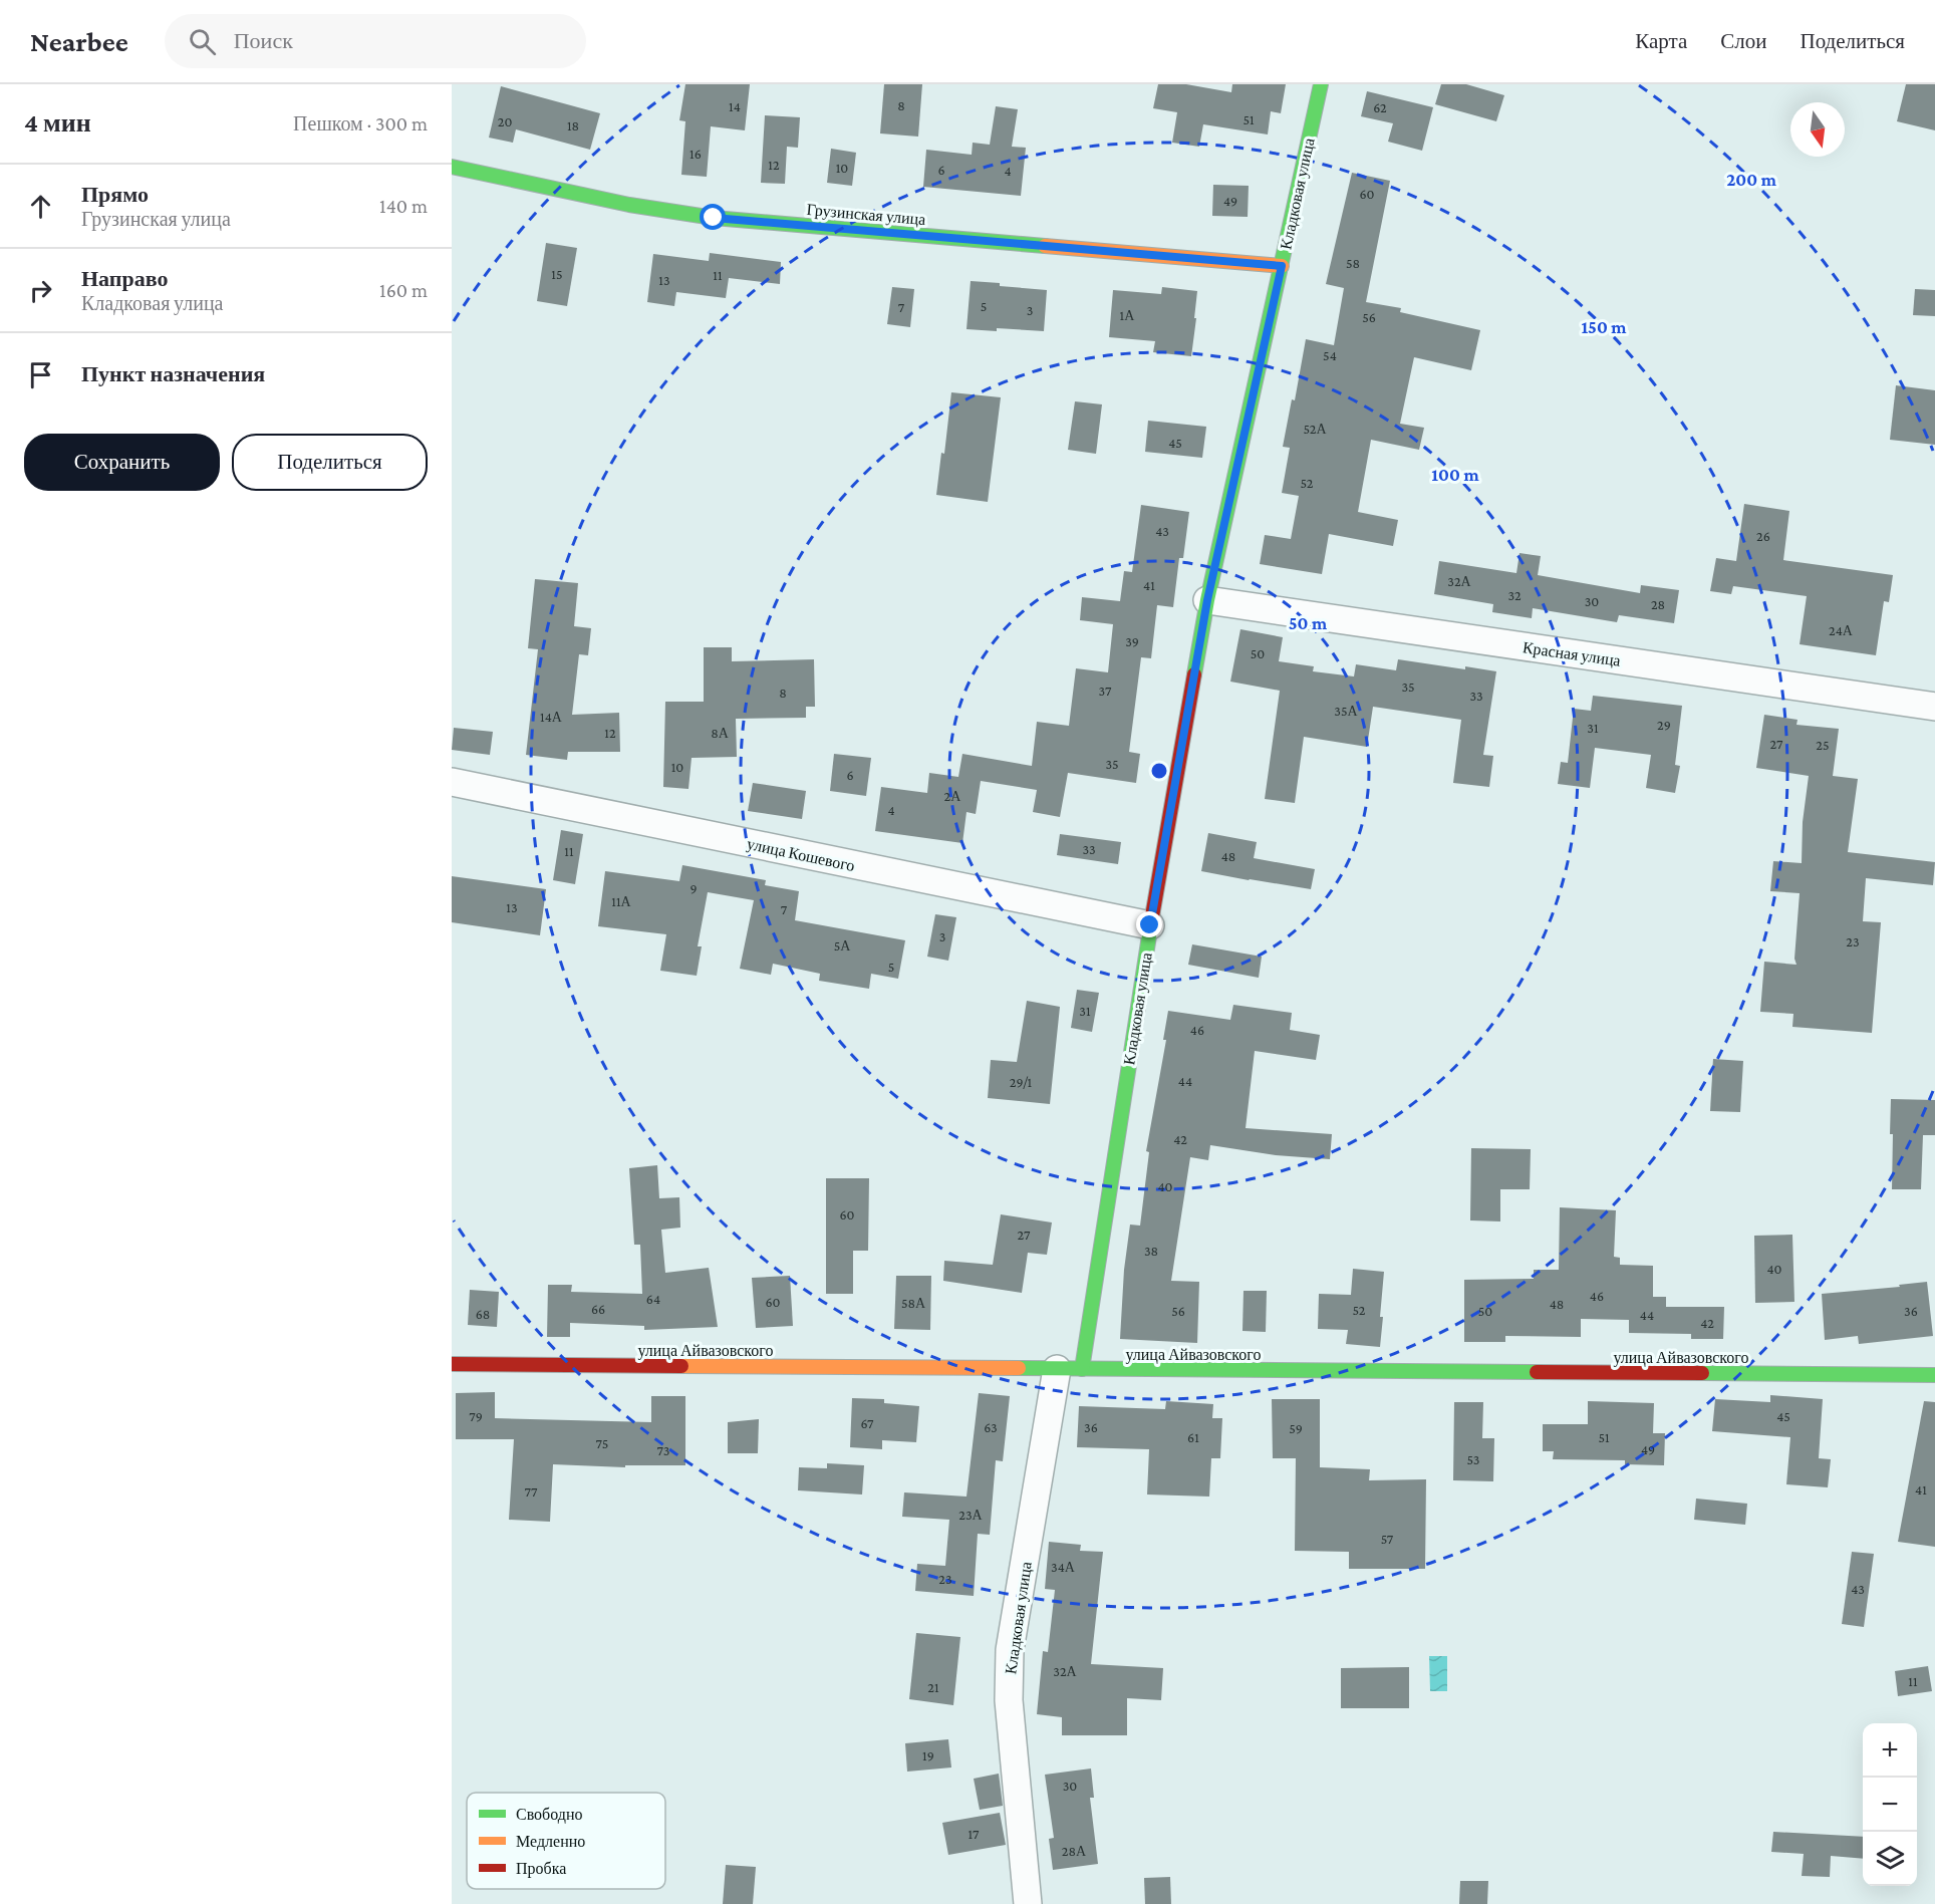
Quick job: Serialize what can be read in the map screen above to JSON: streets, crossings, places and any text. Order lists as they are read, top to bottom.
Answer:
{
  "streets": {
    "street": [
      "Кладковая улица",
      "Грузинская улица",
      "Красная улица",
      "улица Кошевого",
      "улица Айвазовского"
    ]
  },
  "crossings": [
    ["Кладковая улица", "Грузинская улица"],
    ["Кладковая улица", "Красная улица"],
    ["Кладковая улица", "улица Кошевого"],
    ["Кладковая улица", "улица Айвазовского"]
  ],
  "house_numbers": [
    "8",
    "14",
    "62",
    "51",
    "20",
    "18",
    "16",
    "12",
    "10",
    "6",
    "4",
    "60",
    "49",
    "58",
    "15",
    "11",
    "13",
    "5",
    "7",
    "3",
    "1А",
    "56",
    "54",
    "52А",
    "45",
    "52",
    "43",
    "26",
    "32А",
    "41",
    "32",
    "30",
    "28",
    "24А",
    "39",
    "50",
    "35",
    "37",
    "8",
    "33",
    "35А",
    "14А",
    "29",
    "31",
    "12",
    "8А",
    "27",
    "25",
    "35",
    "10",
    "6",
    "2А",
    "4",
    "33",
    "11",
    "48",
    "9",
    "11А",
    "13",
    "7",
    "3",
    "23",
    "5А",
    "5",
    "31",
    "46",
    "44",
    "29/1",
    "42",
    "40",
    "60",
    "27",
    "38",
    "40",
    "46",
    "64",
    "60",
    "58А",
    "48",
    "66",
    "52",
    "56",
    "50",
    "36",
    "68",
    "44",
    "42",
    "79",
    "45",
    "67",
    "63",
    "36",
    "59",
    "61",
    "51",
    "75",
    "49",
    "73",
    "53",
    "41",
    "77",
    "23А",
    "57",
    "34А",
    "23",
    "43",
    "32А",
    "11",
    "21",
    "19",
    "30",
    "17",
    "28А"
  ],
  "legend": ["Свободно", "Медленно", "Пробка"],
  "north": "bottom",
  "page": {
    "header": "Nearbee",
    "search": "Поиск",
    "nav": ["Карта", "Слои", "Поделиться"],
    "heading": ["4 мин", "Пешком · 300 m"],
    "list": [
      ["Прямо", "Грузинская улица", "140 m"],
      ["Направо", "Кладковая улица", "160 m"],
      "Пункт назначения"
    ],
    "buttons": ["Сохранить", "Поделиться"],
    "map_buttons": ["+", "−"]
  },
  "rings": [
    "200 m",
    "150 m",
    "100 m",
    "50 m"
  ]
}
